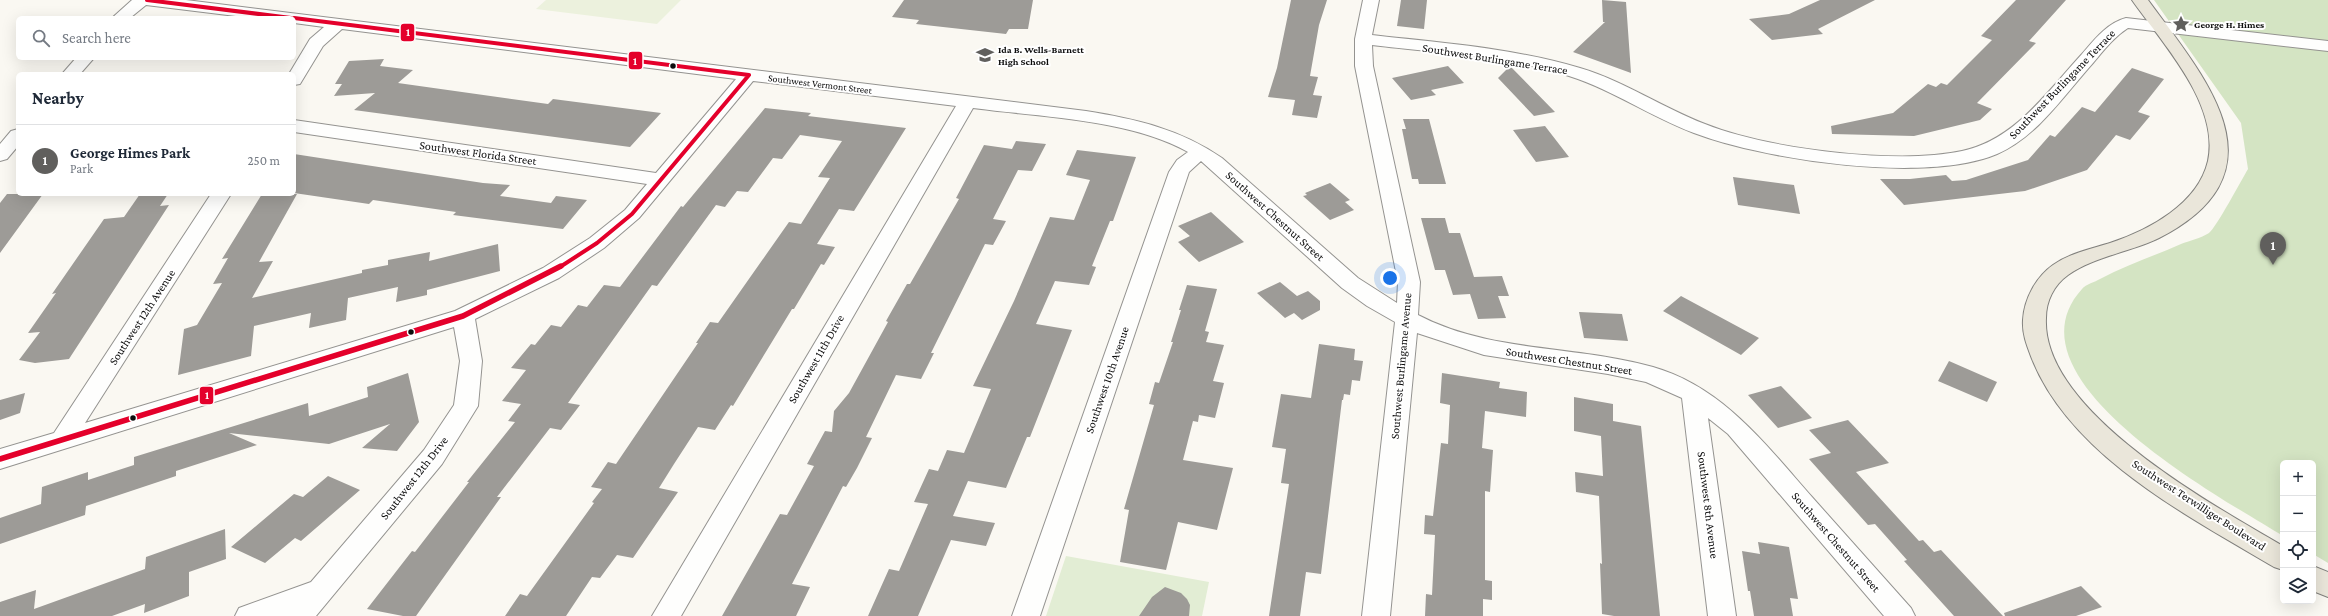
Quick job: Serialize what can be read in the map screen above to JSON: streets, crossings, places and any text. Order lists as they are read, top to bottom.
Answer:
{
  "streets": {
    "main road": ["Southwest Terwilliger Boulevard"],
    "street": [
      "Southwest Burlingame Terrace",
      "Southwest Vermont Street",
      "Southwest Florida Street",
      "Southwest Chestnut Street",
      "Southwest 12th Avenue",
      "Southwest 11th Drive",
      "Southwest Burlingame Avenue",
      "Southwest 10th Avenue",
      "Southwest 12th Drive",
      "Southwest 8th Avenue"
    ]
  },
  "crossings": [
    ["Southwest Burlingame Terrace", "Southwest Burlingame Avenue"],
    ["Southwest Burlingame Terrace", "Southwest Terwilliger Boulevard"],
    ["Southwest Vermont Street", "Southwest Chestnut Street"],
    ["Southwest Vermont Street", "Southwest 11th Drive"],
    ["Southwest Vermont Street", "Southwest 10th Avenue"],
    ["Southwest Chestnut Street", "Southwest Burlingame Avenue"],
    ["Southwest Chestnut Street", "Southwest 10th Avenue"],
    ["Southwest Chestnut Street", "Southwest 8th Avenue"]
  ],
  "places": {
    "place": ["George H. Himes"],
    "school or university": ["Ida B. Wells-Barnett High School"]
  },
  "lines": ["transit line 1"],
  "page": {
    "search": "Search here",
    "heading": "Nearby",
    "list": [
      {
        "mark": "1",
        "name": "George Himes Park",
        "note": "Park",
        "value": "250 m"
      }
    ],
    "pins": "1",
    "map_buttons": ["+", "−"]
  }
}
